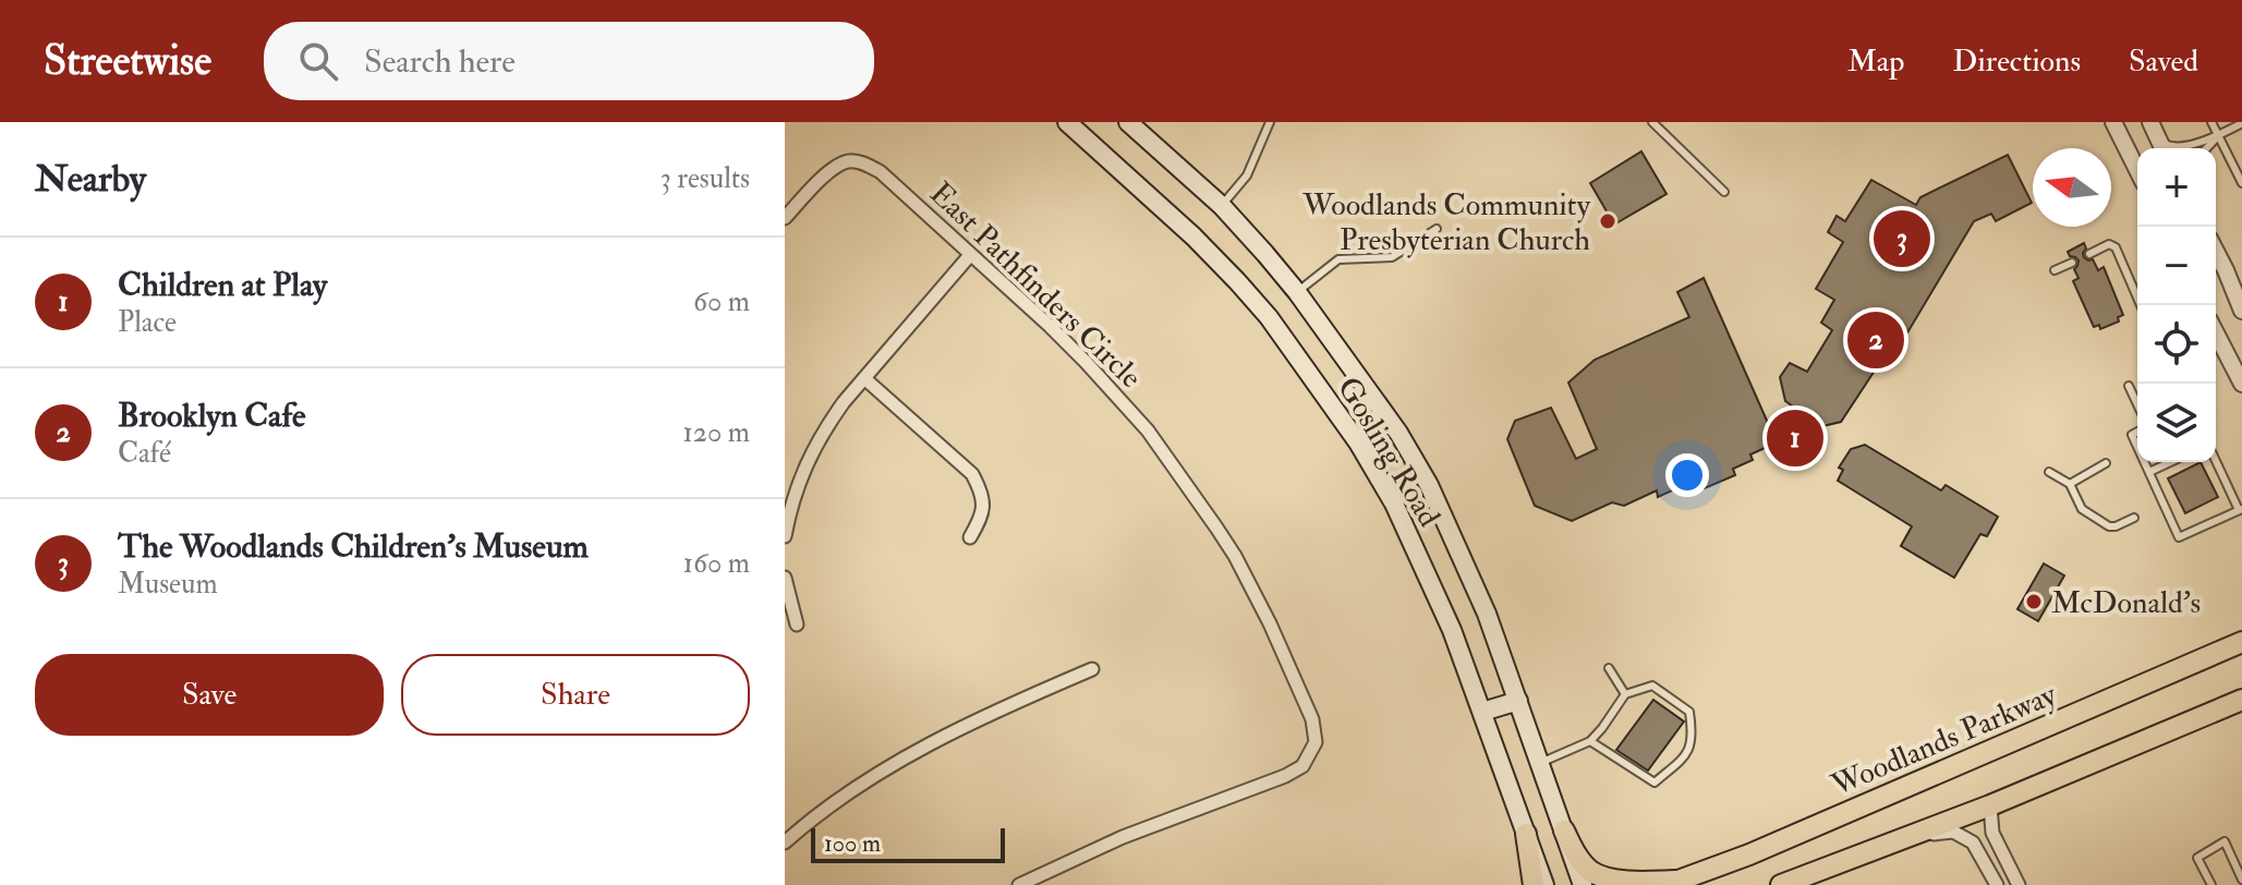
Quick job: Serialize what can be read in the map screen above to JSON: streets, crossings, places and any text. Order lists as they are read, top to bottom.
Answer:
{
  "streets": {
    "main road": ["Gosling Road", "Woodlands Parkway"],
    "street": ["East Pathfinders Circle"]
  },
  "crossings": [
    ["Gosling Road", "Woodlands Parkway"]
  ],
  "places": ["Woodlands Community Presbyterian Church", "McDonald's"],
  "scale_bar": "100 m",
  "north": "left",
  "page": {
    "header": "Streetwise",
    "search": "Search here",
    "nav": ["Map", "Directions", "Saved"],
    "heading": ["Nearby", "3 results"],
    "map_buttons": ["+", "−"],
    "pins": ["3", "2", "1"],
    "list": [
      {
        "mark": "1",
        "name": "Children at Play",
        "note": "Place",
        "value": "60 m"
      },
      {
        "mark": "2",
        "name": "Brooklyn Cafe",
        "note": "Café",
        "value": "120 m"
      },
      {
        "mark": "3",
        "name": "The Woodlands Children's Museum",
        "note": "Museum",
        "value": "160 m"
      }
    ],
    "buttons": ["Save", "Share"],
    "scale": "100 m"
  }
}
